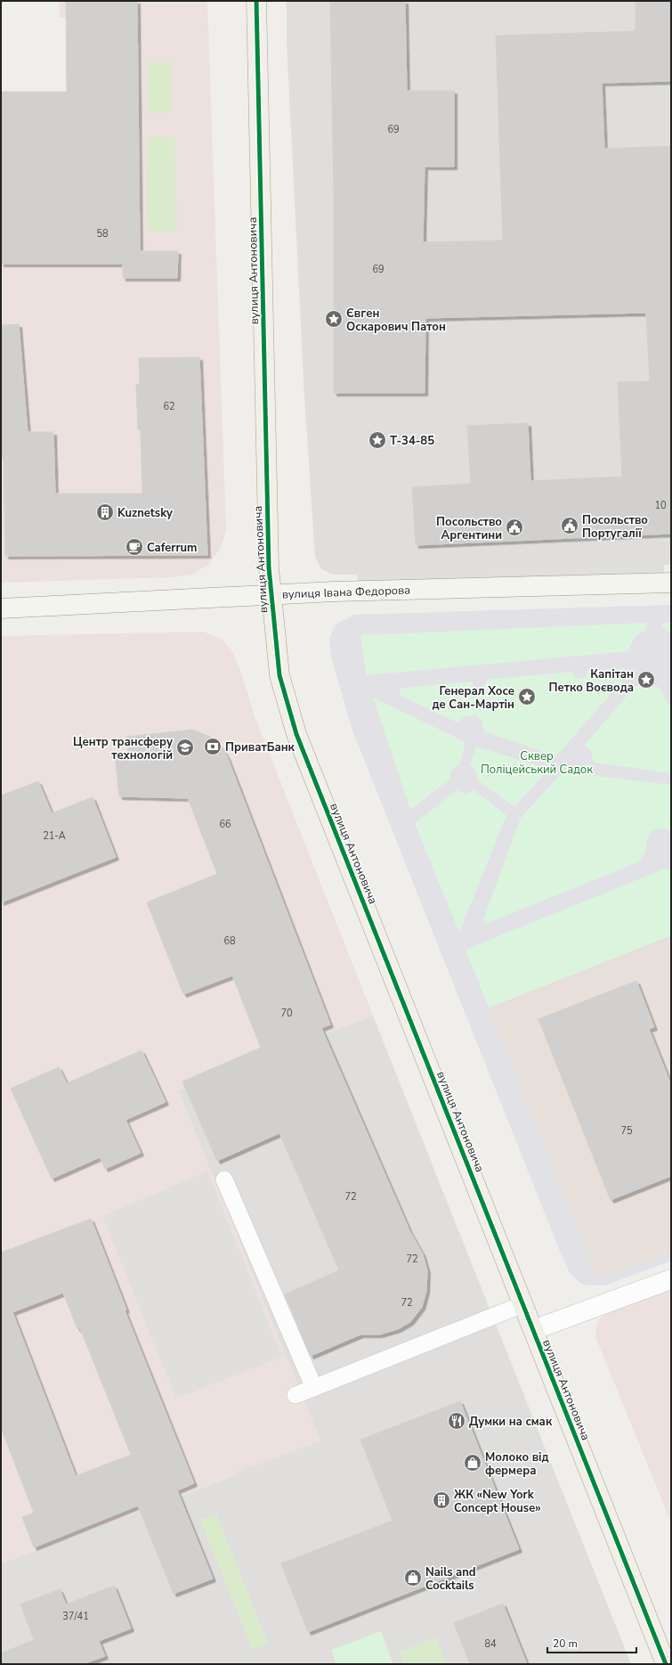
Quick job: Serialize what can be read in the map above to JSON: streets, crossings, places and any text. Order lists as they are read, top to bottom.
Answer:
{
  "streets": {
    "main road": ["вулиця Антоновича", "вулиця Івана Федорова"]
  },
  "crossings": [
    ["вулиця Антоновича", "вулиця Івана Федорова"]
  ],
  "parks": ["Сквер Поліцейський Садок"],
  "places": {
    "place": [
      "Євген Оскарович Патон",
      "Т-34-85",
      "Капітан Петко Воєвода",
      "Генерал Хосе де Сан-Мартін"
    ],
    "building": ["Kuznetsky", "ЖК «New York Concept House»"],
    "public building": ["Посольство Португалії", "Посольство Аргентини"],
    "cafe": ["Caferrum"],
    "bank": ["ПриватБанк"],
    "school or university": ["Центр трансферу технологій"],
    "restaurant": ["Думки на смак"],
    "shop": ["Молоко від фермера", "Nails and Cocktails"]
  },
  "house_numbers": [
    "69",
    "58",
    "69",
    "62",
    "10",
    "66",
    "21-А",
    "68",
    "70",
    "75",
    "72",
    "72",
    "72",
    "37/41",
    "84"
  ],
  "scale_bar": "20 m"
}
